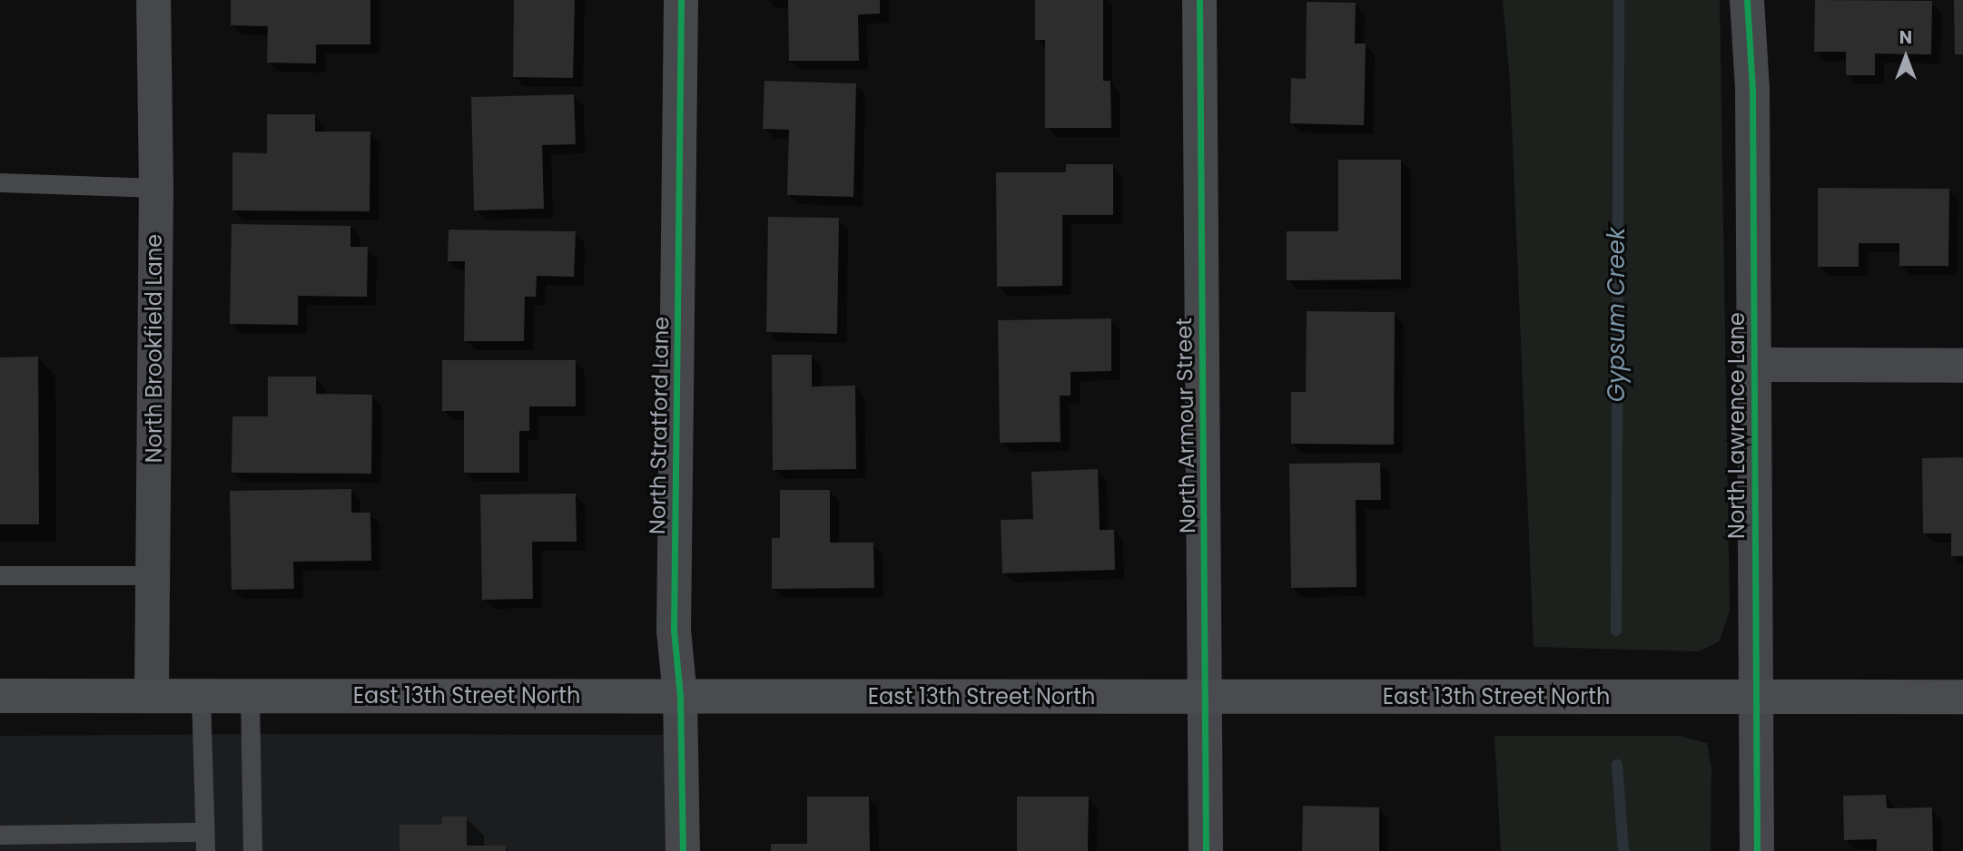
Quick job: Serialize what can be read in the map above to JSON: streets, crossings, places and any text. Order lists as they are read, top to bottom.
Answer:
{
  "streets": {
    "main road": ["East 13th Street North"],
    "street": [
      "North Brookfield Lane",
      "North Stratford Lane",
      "North Armour Street",
      "North Lawrence Lane"
    ]
  },
  "crossings": [
    ["North Brookfield Lane", "East 13th Street North"],
    ["North Stratford Lane", "East 13th Street North"],
    ["North Armour Street", "East 13th Street North"],
    ["North Lawrence Lane", "East 13th Street North"]
  ],
  "water": ["Gypsum Creek"],
  "north": "top"
}
